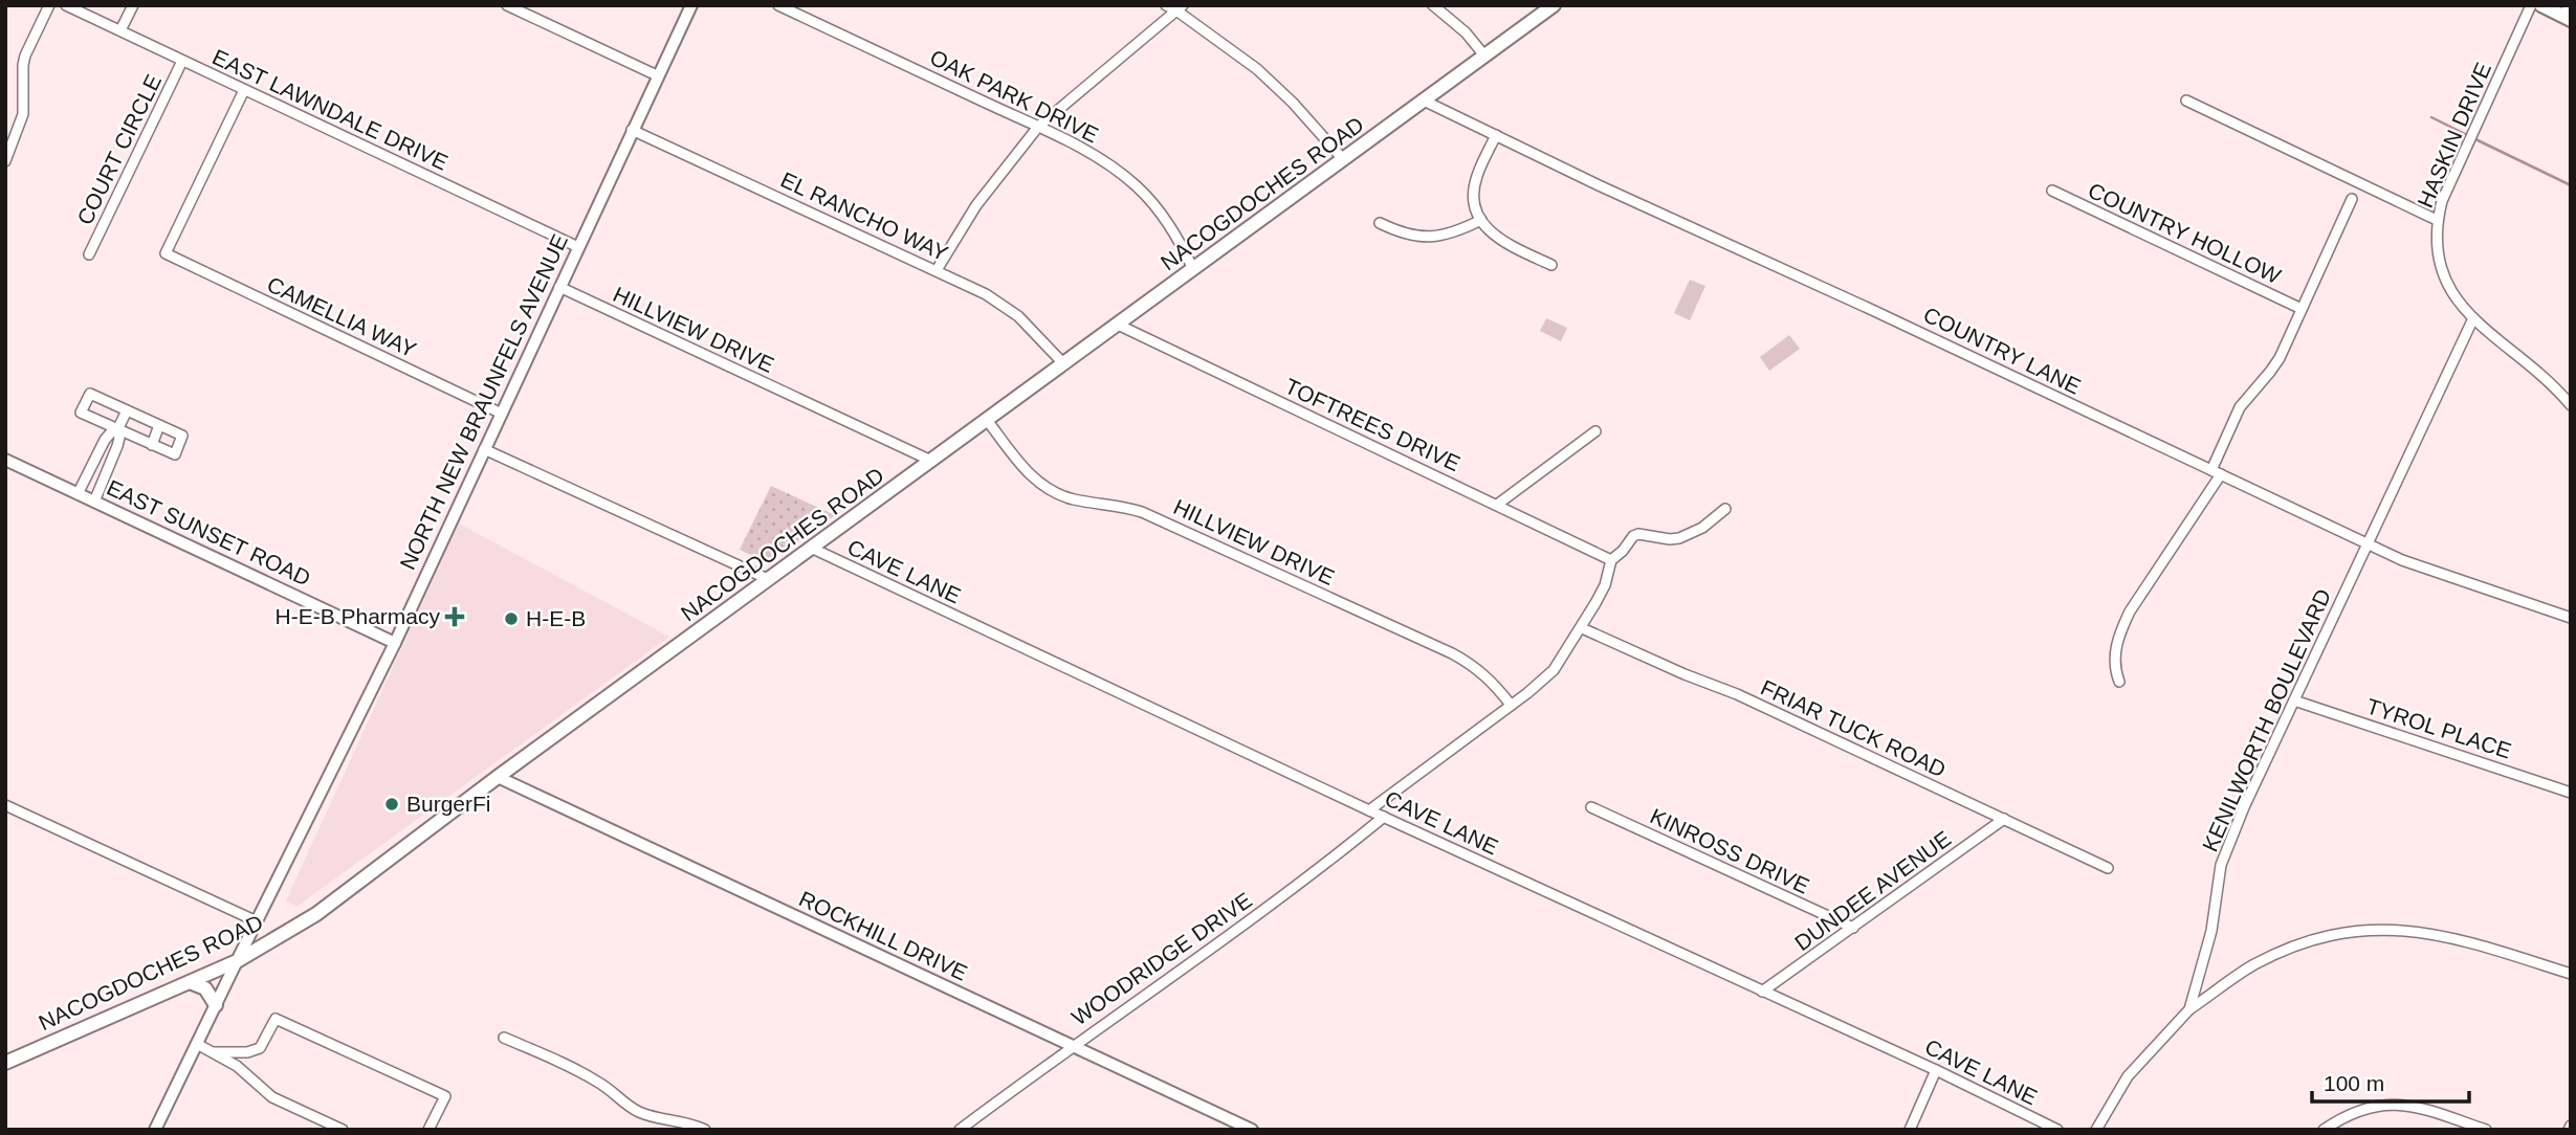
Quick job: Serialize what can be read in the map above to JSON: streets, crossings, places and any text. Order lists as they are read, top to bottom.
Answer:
{
  "streets": {
    "main road": ["NACOGDOCHES ROAD"],
    "street": [
      "OAK PARK DRIVE",
      "EAST LAWNDALE DRIVE",
      "HASKIN DRIVE",
      "COURT CIRCLE",
      "EL RANCHO WAY",
      "COUNTRY HOLLOW",
      "CAMELLIA WAY",
      "HILLVIEW DRIVE",
      "COUNTRY LANE",
      "NORTH NEW BRAUNFELS AVENUE",
      "TOFTREES DRIVE",
      "EAST SUNSET ROAD",
      "CAVE LANE",
      "KENILWORTH BOULEVARD",
      "FRIAR TUCK ROAD",
      "TYROL PLACE",
      "KINROSS DRIVE",
      "DUNDEE AVENUE",
      "ROCKHILL DRIVE",
      "WOODRIDGE DRIVE"
    ]
  },
  "crossings": [
    ["OAK PARK DRIVE", "NACOGDOCHES ROAD"],
    ["EAST LAWNDALE DRIVE", "COURT CIRCLE"],
    ["EAST LAWNDALE DRIVE", "CAMELLIA WAY"],
    ["EAST LAWNDALE DRIVE", "NORTH NEW BRAUNFELS AVENUE"],
    ["HASKIN DRIVE", "KENILWORTH BOULEVARD"],
    ["NACOGDOCHES ROAD", "EL RANCHO WAY"],
    ["NACOGDOCHES ROAD", "HILLVIEW DRIVE"],
    ["NACOGDOCHES ROAD", "COUNTRY LANE"],
    ["NACOGDOCHES ROAD", "NORTH NEW BRAUNFELS AVENUE"],
    ["NACOGDOCHES ROAD", "TOFTREES DRIVE"],
    ["NACOGDOCHES ROAD", "CAVE LANE"],
    ["NACOGDOCHES ROAD", "ROCKHILL DRIVE"],
    ["EL RANCHO WAY", "NORTH NEW BRAUNFELS AVENUE"],
    ["CAMELLIA WAY", "NORTH NEW BRAUNFELS AVENUE"],
    ["HILLVIEW DRIVE", "NORTH NEW BRAUNFELS AVENUE"],
    ["COUNTRY LANE", "KENILWORTH BOULEVARD"],
    ["NORTH NEW BRAUNFELS AVENUE", "EAST SUNSET ROAD"],
    ["CAVE LANE", "DUNDEE AVENUE"],
    ["CAVE LANE", "WOODRIDGE DRIVE"],
    ["KENILWORTH BOULEVARD", "TYROL PLACE"],
    ["FRIAR TUCK ROAD", "DUNDEE AVENUE"],
    ["KINROSS DRIVE", "DUNDEE AVENUE"],
    ["ROCKHILL DRIVE", "WOODRIDGE DRIVE"]
  ],
  "places": {
    "health": ["H-E-B Pharmacy"],
    "other": ["H-E-B", "BurgerFi"]
  },
  "scale_bar": "100 m"
}
